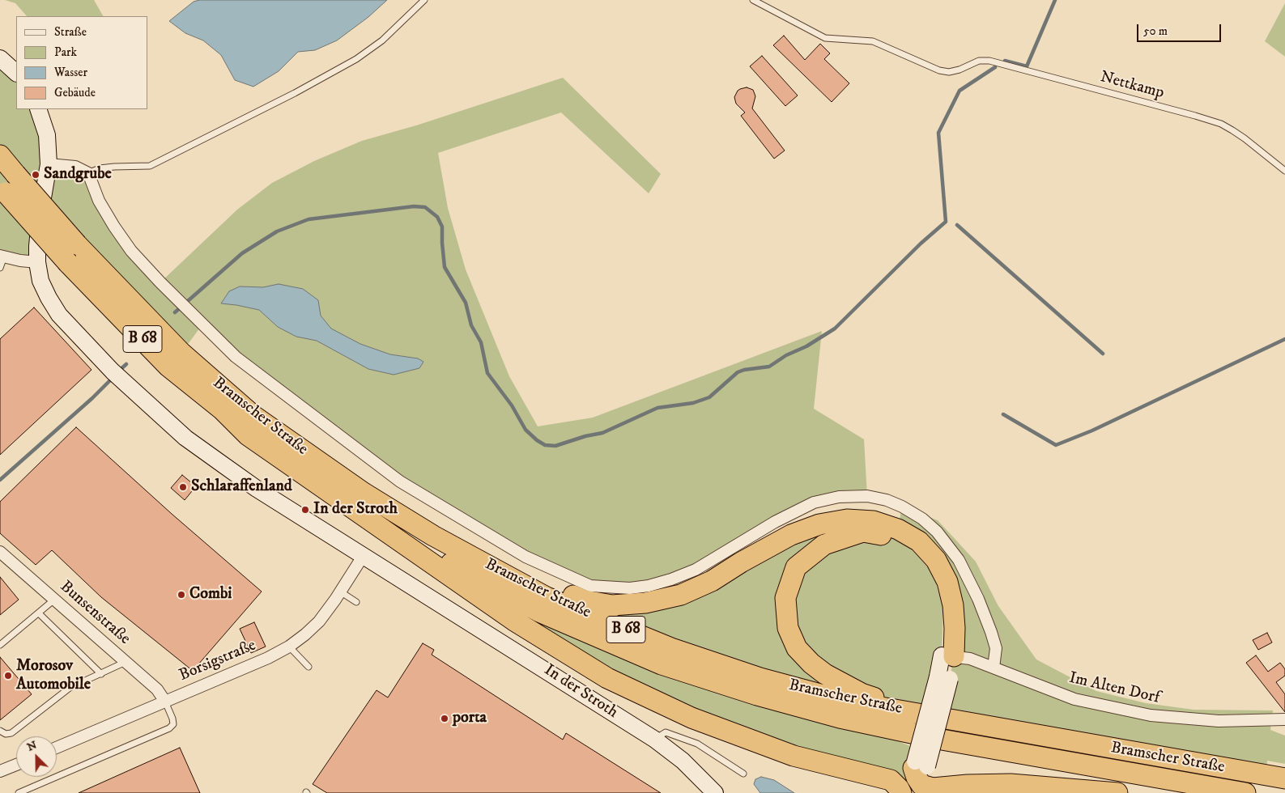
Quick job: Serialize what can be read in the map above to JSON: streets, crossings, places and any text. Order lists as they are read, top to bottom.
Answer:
{
  "streets": {
    "highway": ["B 68", "Bramscher Straße"],
    "street": [
      "Bunsenstraße",
      "Borsigstraße",
      "Im Alten Dorf",
      "In der Stroth"
    ],
    "lane": ["Nettkamp"]
  },
  "crossings": [
    ["B 68", "Bramscher Straße"],
    ["Bunsenstraße", "Borsigstraße"],
    ["Borsigstraße", "In der Stroth"]
  ],
  "places": [
    "Sandgrube",
    "Schlaraffenland",
    "In der Stroth",
    "Combi",
    "Morosov Automobile",
    "porta"
  ],
  "legend": [
    "Straße",
    "Park",
    "Wasser",
    "Gebäude"
  ],
  "scale_bar": "50 m",
  "north": "top left"
}
